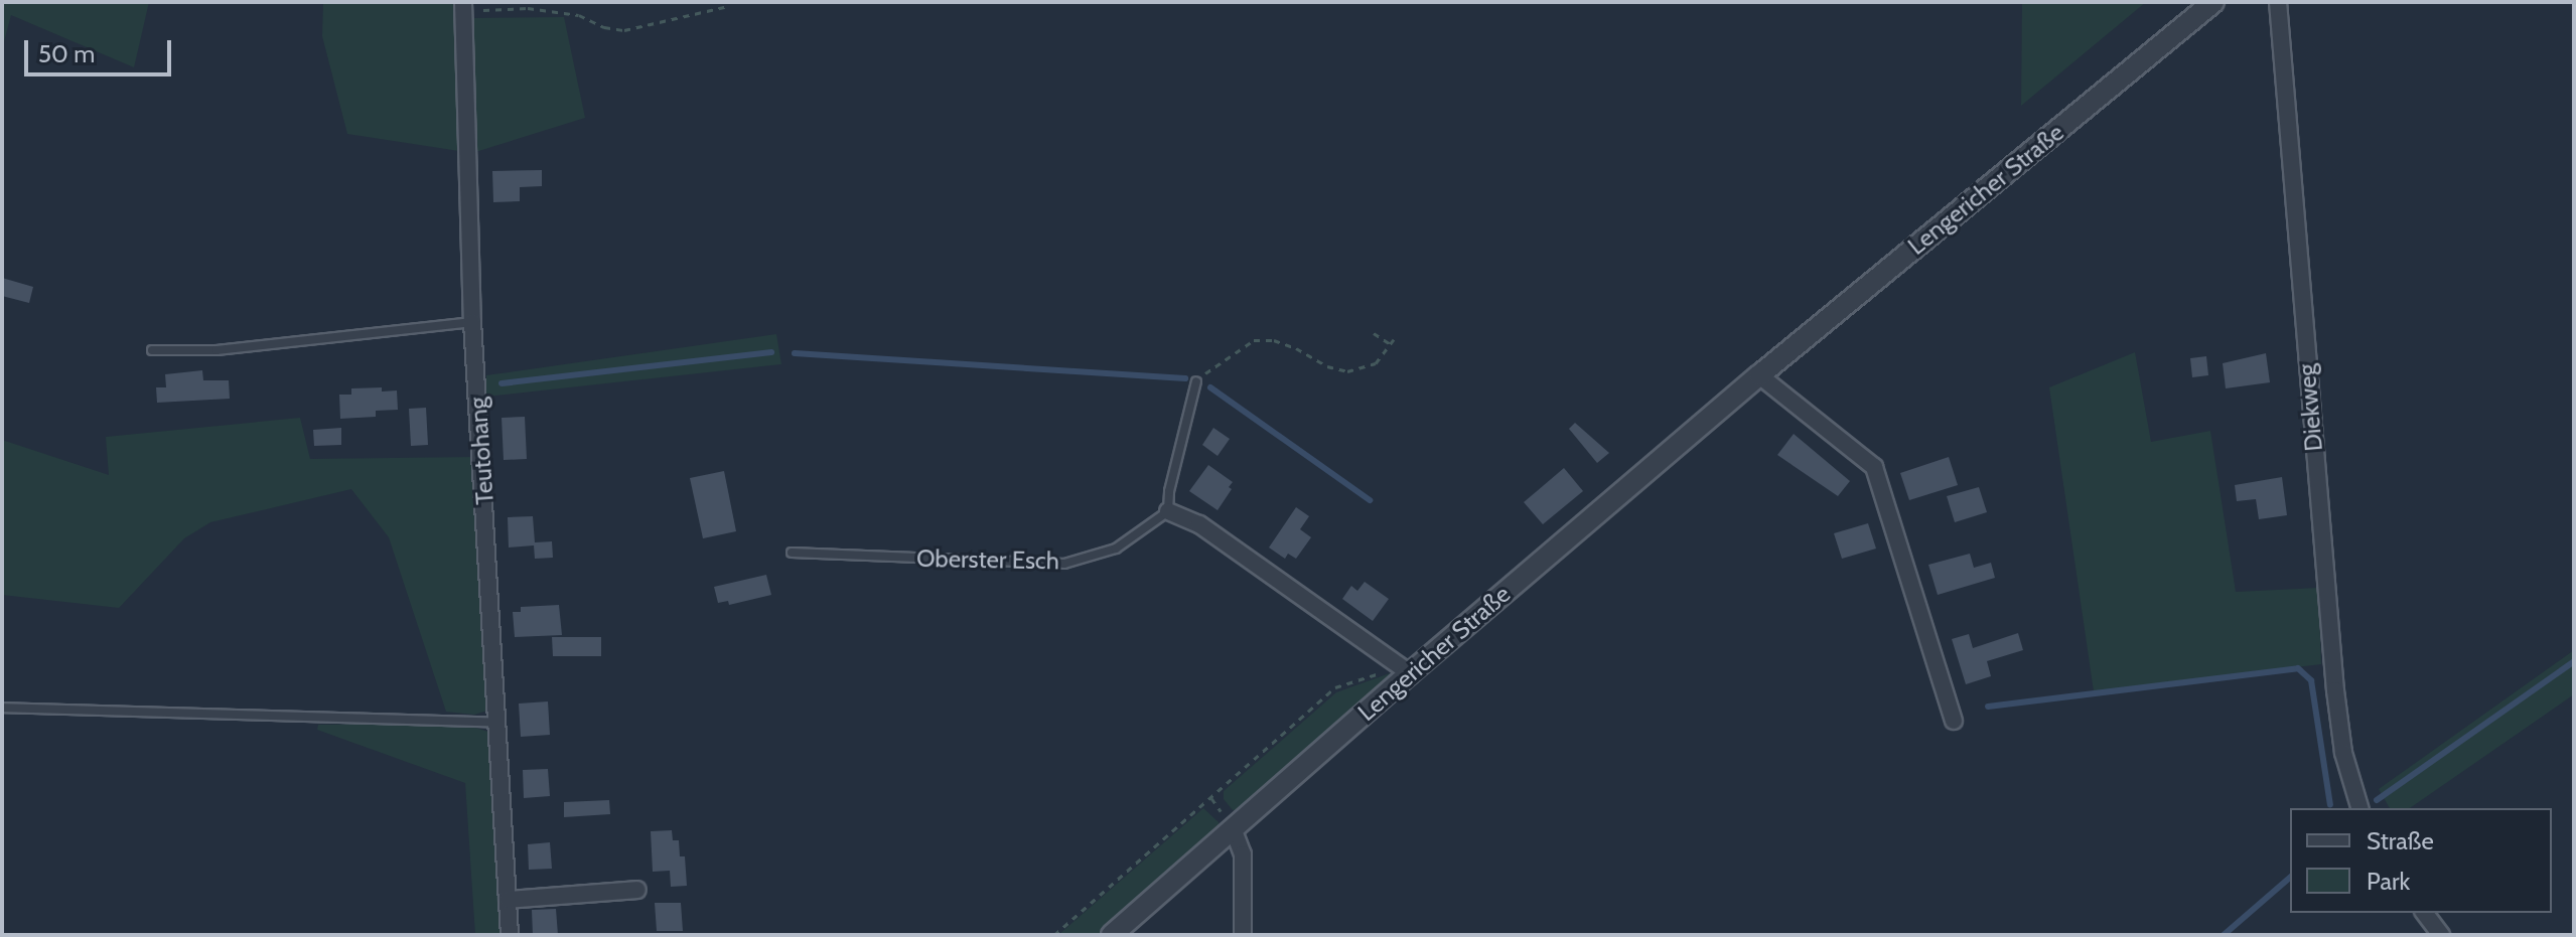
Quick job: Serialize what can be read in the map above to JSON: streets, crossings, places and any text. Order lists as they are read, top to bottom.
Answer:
{
  "streets": {
    "street": ["Lengericher Straße", "Diekweg", "Teutohang"],
    "lane": ["Oberster Esch"]
  },
  "legend": ["Straße", "Park"],
  "scale_bar": "50 m"
}
